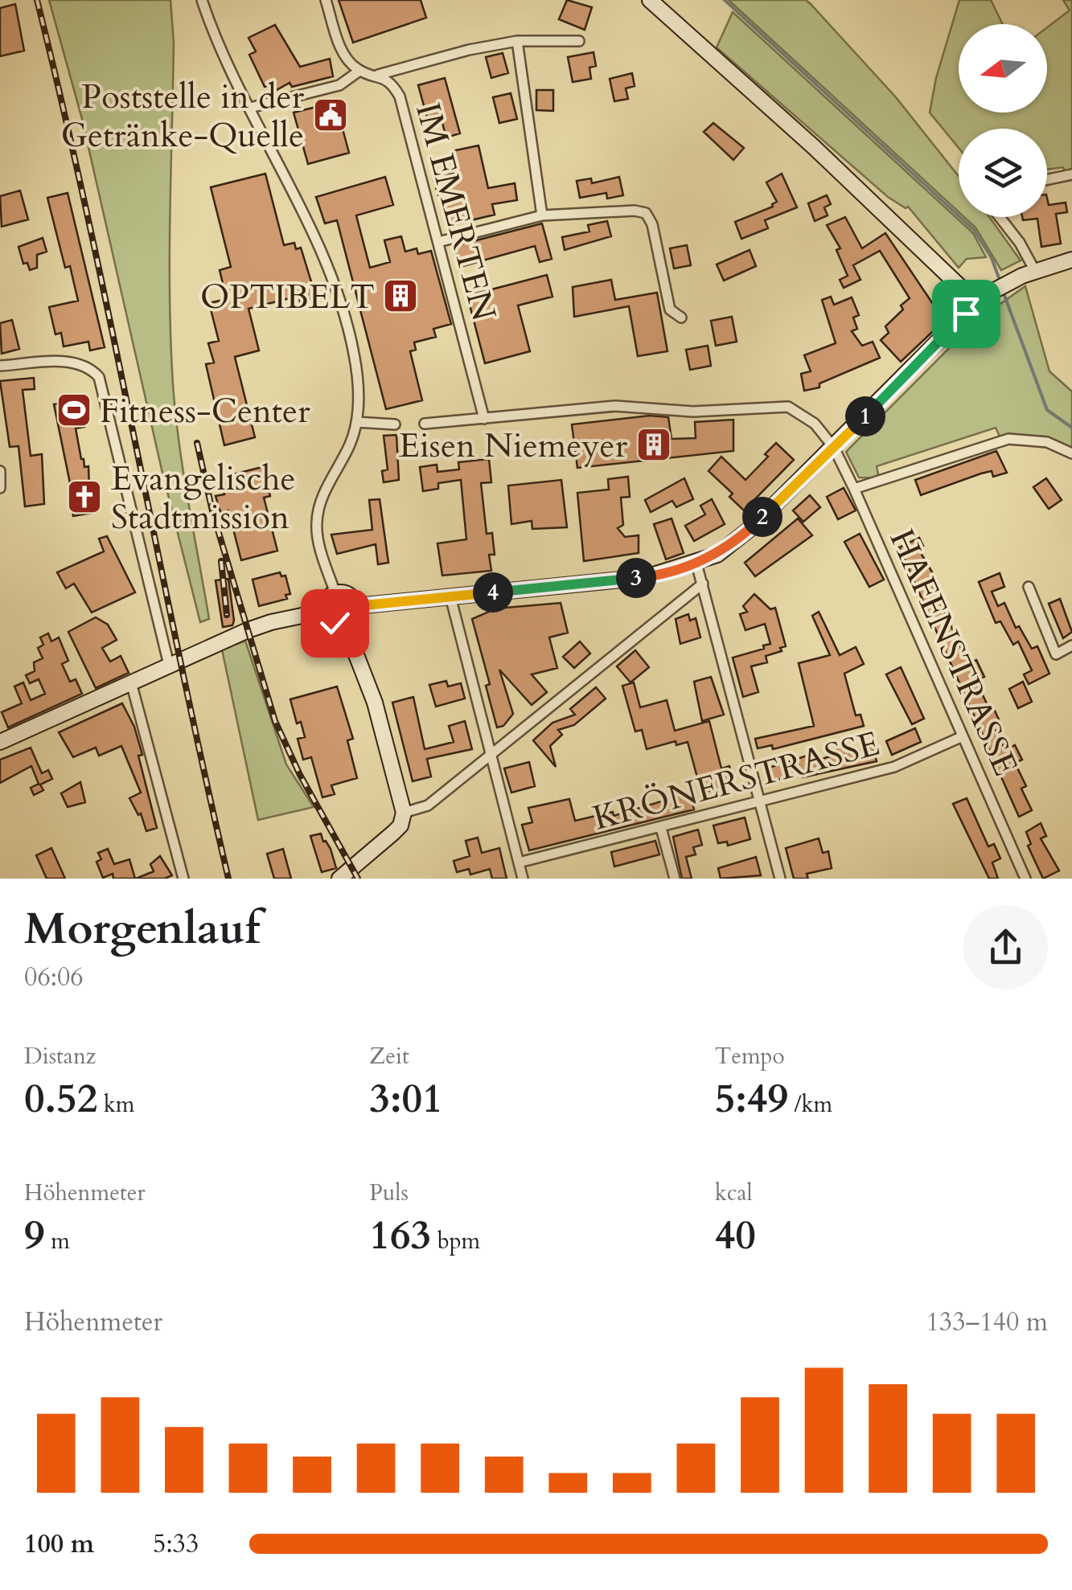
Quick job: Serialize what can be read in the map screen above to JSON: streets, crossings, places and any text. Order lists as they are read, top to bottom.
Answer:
{
  "streets": {
    "street": ["IM EMERTEN", "HAFENSTRASSE", "KRÖNERSTRASSE"]
  },
  "crossings": [
    ["IM EMERTEN", "HAFENSTRASSE"],
    ["HAFENSTRASSE", "KRÖNERSTRASSE"]
  ],
  "places": {
    "public building": ["Poststelle in der Getränke-Quelle"],
    "building": ["OPTIBELT", "Eisen Niemeyer"],
    "sports": ["Fitness-Center"],
    "church": ["Evangelische Stadtmission"]
  },
  "north": "left",
  "page": {
    "pins": [
      "1",
      "2",
      "3",
      "4"
    ],
    "heading": ["Morgenlauf", "06:06"],
    "stats": [
      ["Distanz", "0.52 km"],
      ["Zeit", "3:01"],
      ["Tempo", "5:49 /km"],
      ["Höhenmeter", "9 m"],
      ["Puls", "163 bpm"],
      ["kcal", "40"]
    ],
    "chart": ["Höhenmeter", "133–140 m"],
    "list": [
      {
        "name": "100 m",
        "note": "5:33"
      }
    ]
  }
}
